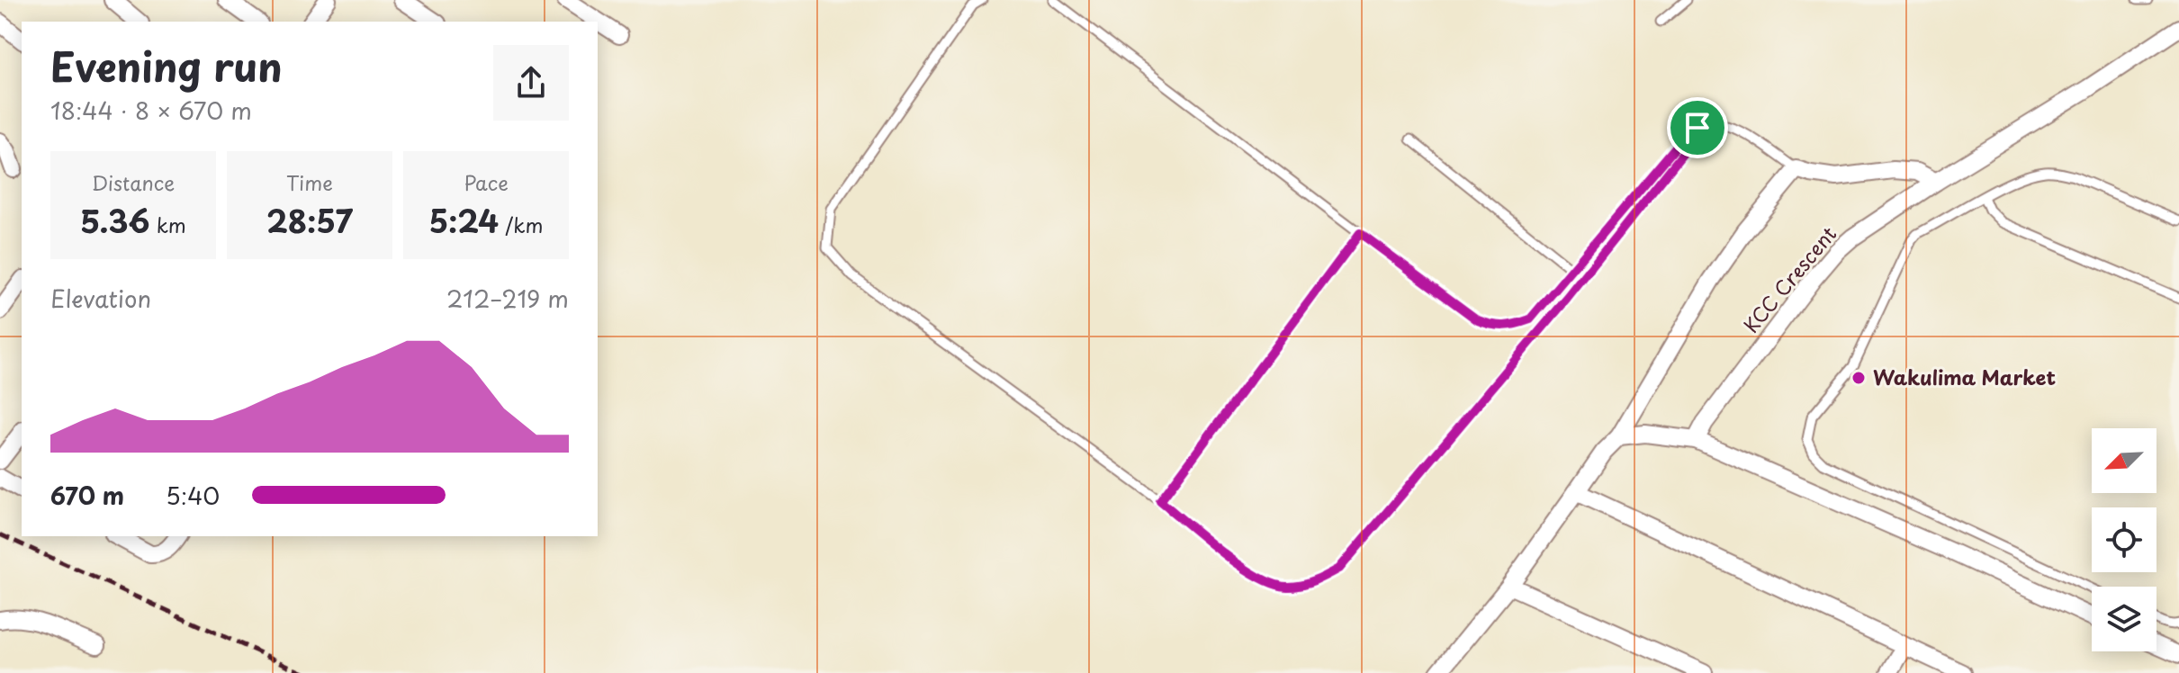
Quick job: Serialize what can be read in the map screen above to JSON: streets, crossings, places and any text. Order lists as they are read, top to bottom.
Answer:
{
  "streets": {
    "street": ["KCC Crescent"]
  },
  "places": ["Wakulima Market"],
  "north": "bottom left",
  "page": {
    "heading": ["Evening run", "18:44 · 8 × 670 m"],
    "stats": [
      ["Distance", "5.36 km"],
      ["Time", "28:57"],
      ["Pace", "5:24 /km"]
    ],
    "chart": ["Elevation", "212–219 m"],
    "list": [
      {
        "name": "670 m",
        "note": "5:40"
      }
    ]
  }
}
